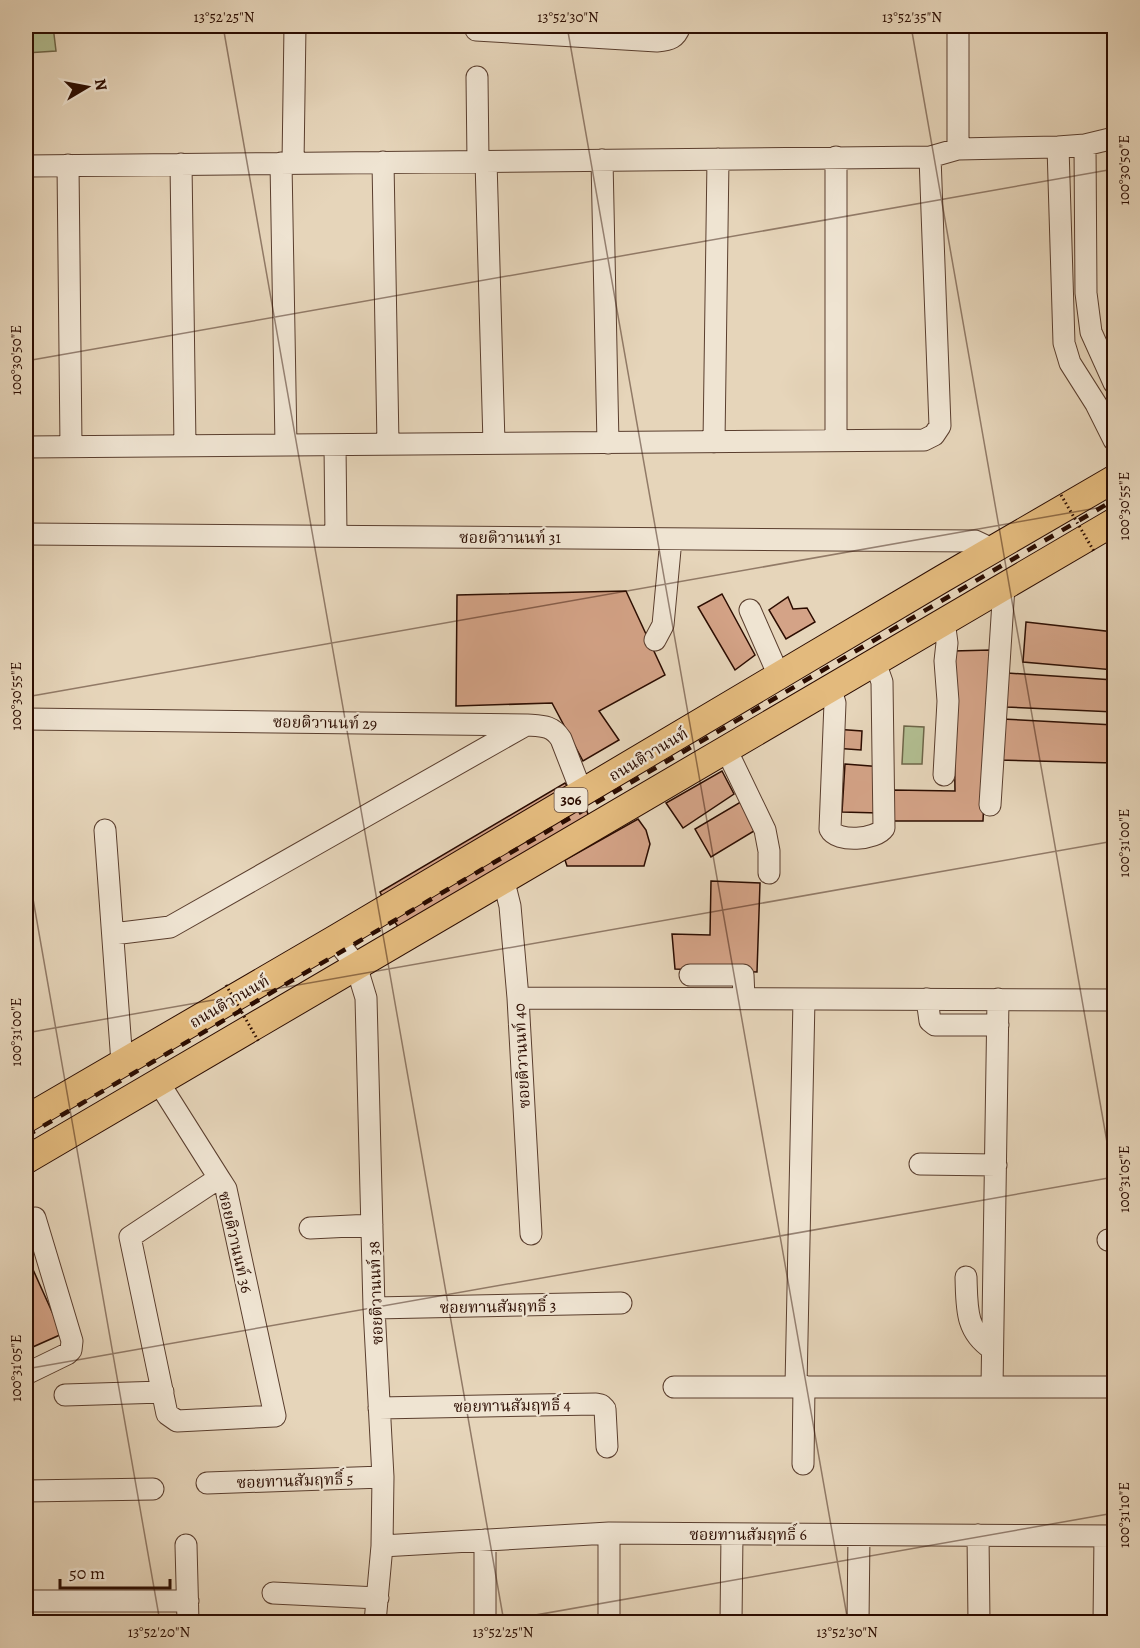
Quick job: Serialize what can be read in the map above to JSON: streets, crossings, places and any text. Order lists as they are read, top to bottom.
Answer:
{
  "streets": {
    "main road": ["ถนนติวานนท์", "306"],
    "street": [
      "ซอยติวานนท์ 31",
      "ซอยติวานนท์ 29",
      "ซอยติวานนท์ 40",
      "ซอยติวานนท์ 36",
      "ซอยติวานนท์ 38",
      "ซอยทานสัมฤทธิ์ 3",
      "ซอยทานสัมฤทธิ์ 4",
      "ซอยทานสัมฤทธิ์ 5",
      "ซอยทานสัมฤทธิ์ 6"
    ]
  },
  "crossings": [
    ["ซอยติวานนท์ 31", "ถนนติวานนท์"],
    ["ซอยติวานนท์ 29", "ถนนติวานนท์"],
    ["ถนนติวานนท์", "ซอยติวานนท์ 40"],
    ["ถนนติวานนท์", "ซอยติวานนท์ 36"],
    ["ถนนติวานนท์", "ซอยติวานนท์ 38"],
    ["ซอยติวานนท์ 38", "ซอยทานสัมฤทธิ์ 3"],
    ["ซอยติวานนท์ 38", "ซอยทานสัมฤทธิ์ 4"],
    ["ซอยติวานนท์ 38", "ซอยทานสัมฤทธิ์ 5"],
    ["ซอยติวานนท์ 38", "ซอยทานสัมฤทธิ์ 6"]
  ],
  "scale_bar": "50 m",
  "north": "right",
  "coordinates": [
    "13°52'25\"N",
    "13°52'30\"N",
    "13°52'35\"N",
    "100°30'50\"E",
    "100°30'55\"E",
    "100°31'00\"E",
    "100°31'05\"E",
    "100°31'10\"E",
    "13°52'20\"N"
  ]
}
